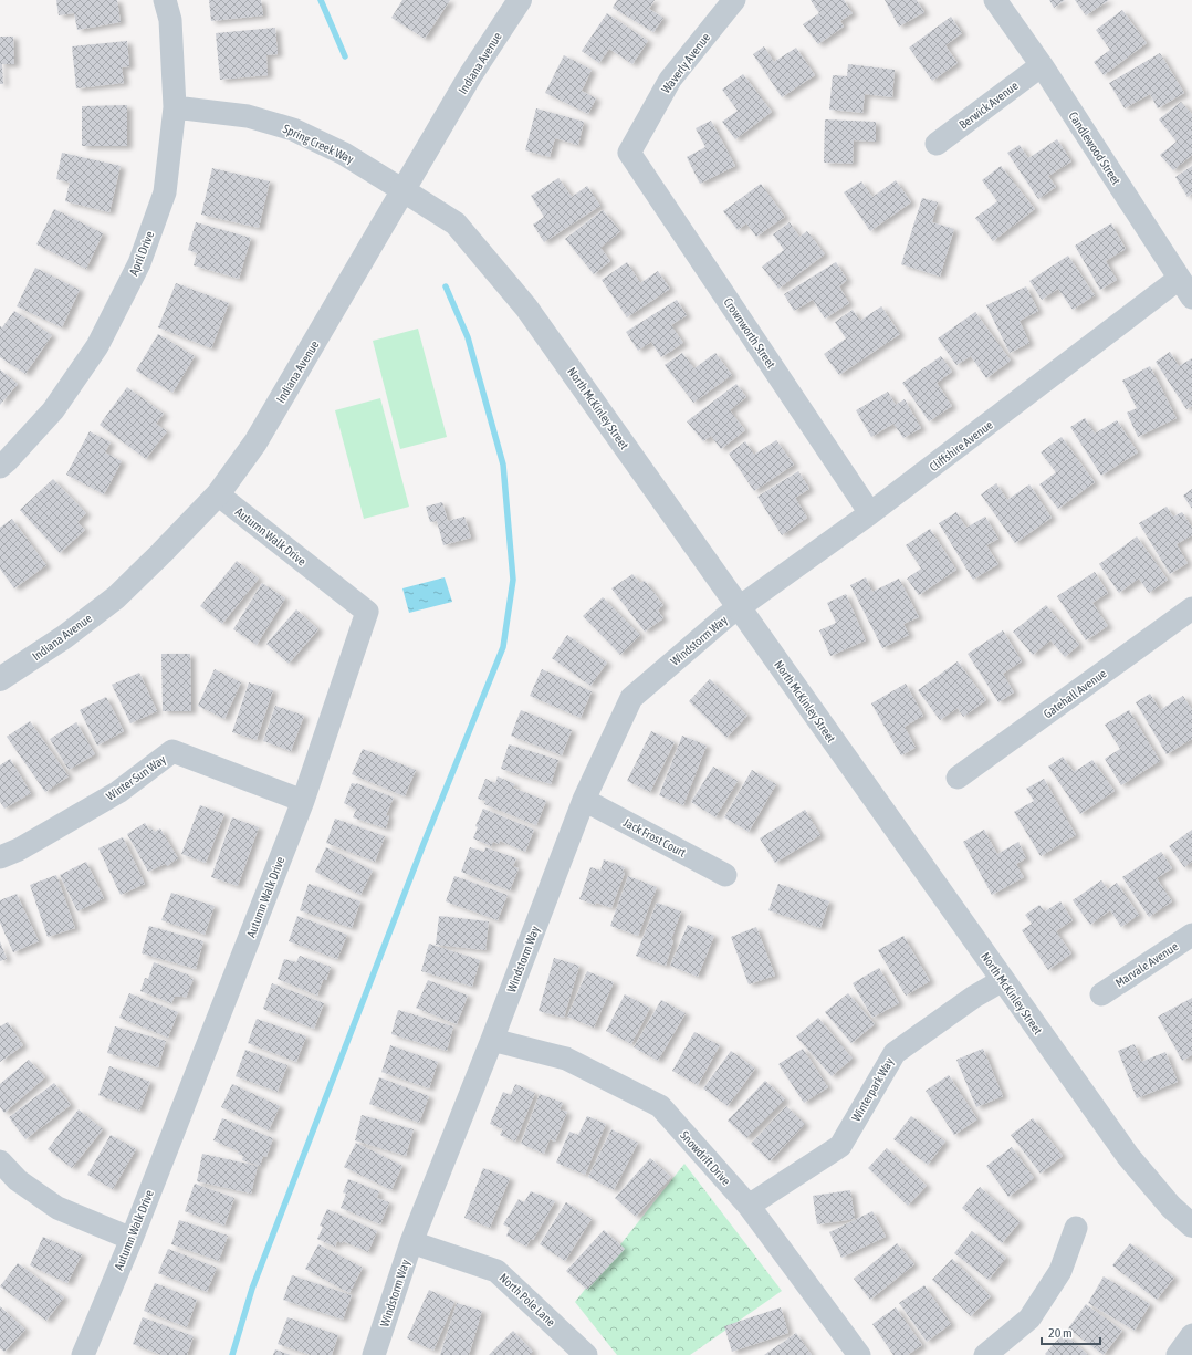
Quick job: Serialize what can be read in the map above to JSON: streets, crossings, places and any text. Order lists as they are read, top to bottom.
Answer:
{
  "streets": {
    "street": [
      "Indiana Avenue",
      "Waverly Avenue",
      "Berwick Avenue",
      "Spring Creek Way",
      "Candlewood Street",
      "April Drive",
      "Crownworth Street",
      "North McKinley Street",
      "Cliffshire Avenue",
      "Autumn Walk Drive",
      "Windstorm Way",
      "Gatehall Avenue",
      "Winter Sun Way",
      "Jack Frost Court",
      "Marvale Avenue",
      "Winterpark Way",
      "Snowdrift Drive",
      "North Pole Lane"
    ]
  },
  "crossings": [
    ["Indiana Avenue", "Spring Creek Way"],
    ["Indiana Avenue", "North McKinley Street"],
    ["Indiana Avenue", "Autumn Walk Drive"],
    ["Waverly Avenue", "Crownworth Street"],
    ["Berwick Avenue", "Candlewood Street"],
    ["Spring Creek Way", "April Drive"],
    ["Spring Creek Way", "North McKinley Street"],
    ["Candlewood Street", "Cliffshire Avenue"],
    ["Crownworth Street", "Cliffshire Avenue"],
    ["North McKinley Street", "Cliffshire Avenue"],
    ["North McKinley Street", "Windstorm Way"],
    ["North McKinley Street", "Winterpark Way"],
    ["Cliffshire Avenue", "Windstorm Way"],
    ["Autumn Walk Drive", "Winter Sun Way"],
    ["Windstorm Way", "Jack Frost Court"],
    ["Windstorm Way", "Snowdrift Drive"],
    ["Windstorm Way", "North Pole Lane"],
    ["Winterpark Way", "Snowdrift Drive"]
  ],
  "scale_bar": "20 m"
}
